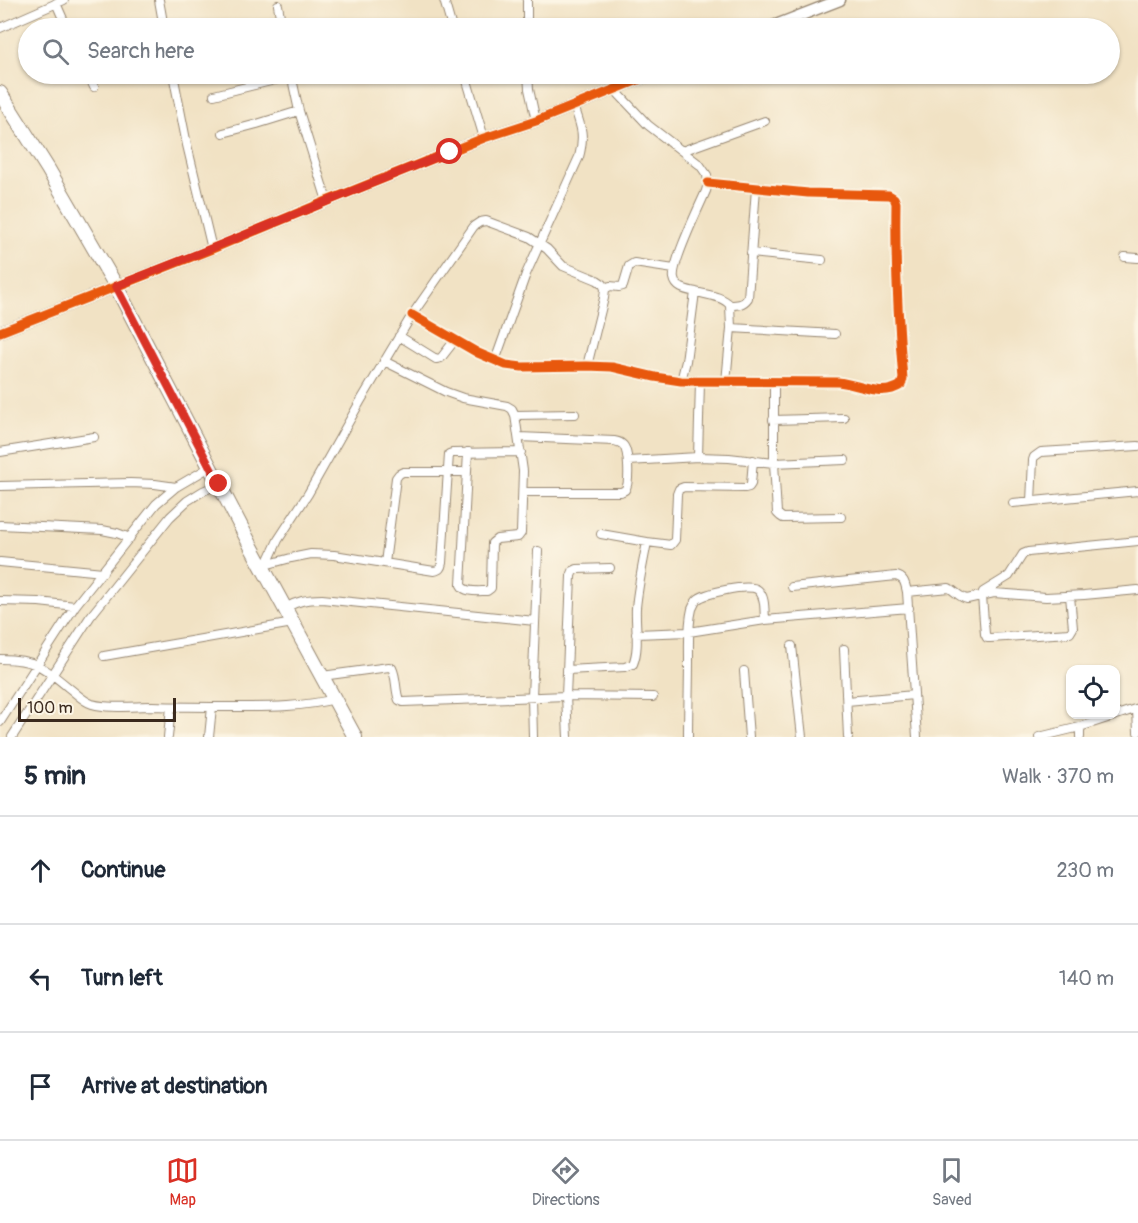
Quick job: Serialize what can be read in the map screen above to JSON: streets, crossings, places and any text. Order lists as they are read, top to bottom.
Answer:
{
  "scale_bar": "100 m",
  "page": {
    "search": "Search here",
    "scale": "100 m",
    "heading": ["5 min", "Walk · 370 m"],
    "list": [
      ["Continue", "230 m"],
      ["Turn left", "140 m"],
      "Arrive at destination"
    ],
    "nav": ["Map", "Directions", "Saved"]
  }
}
